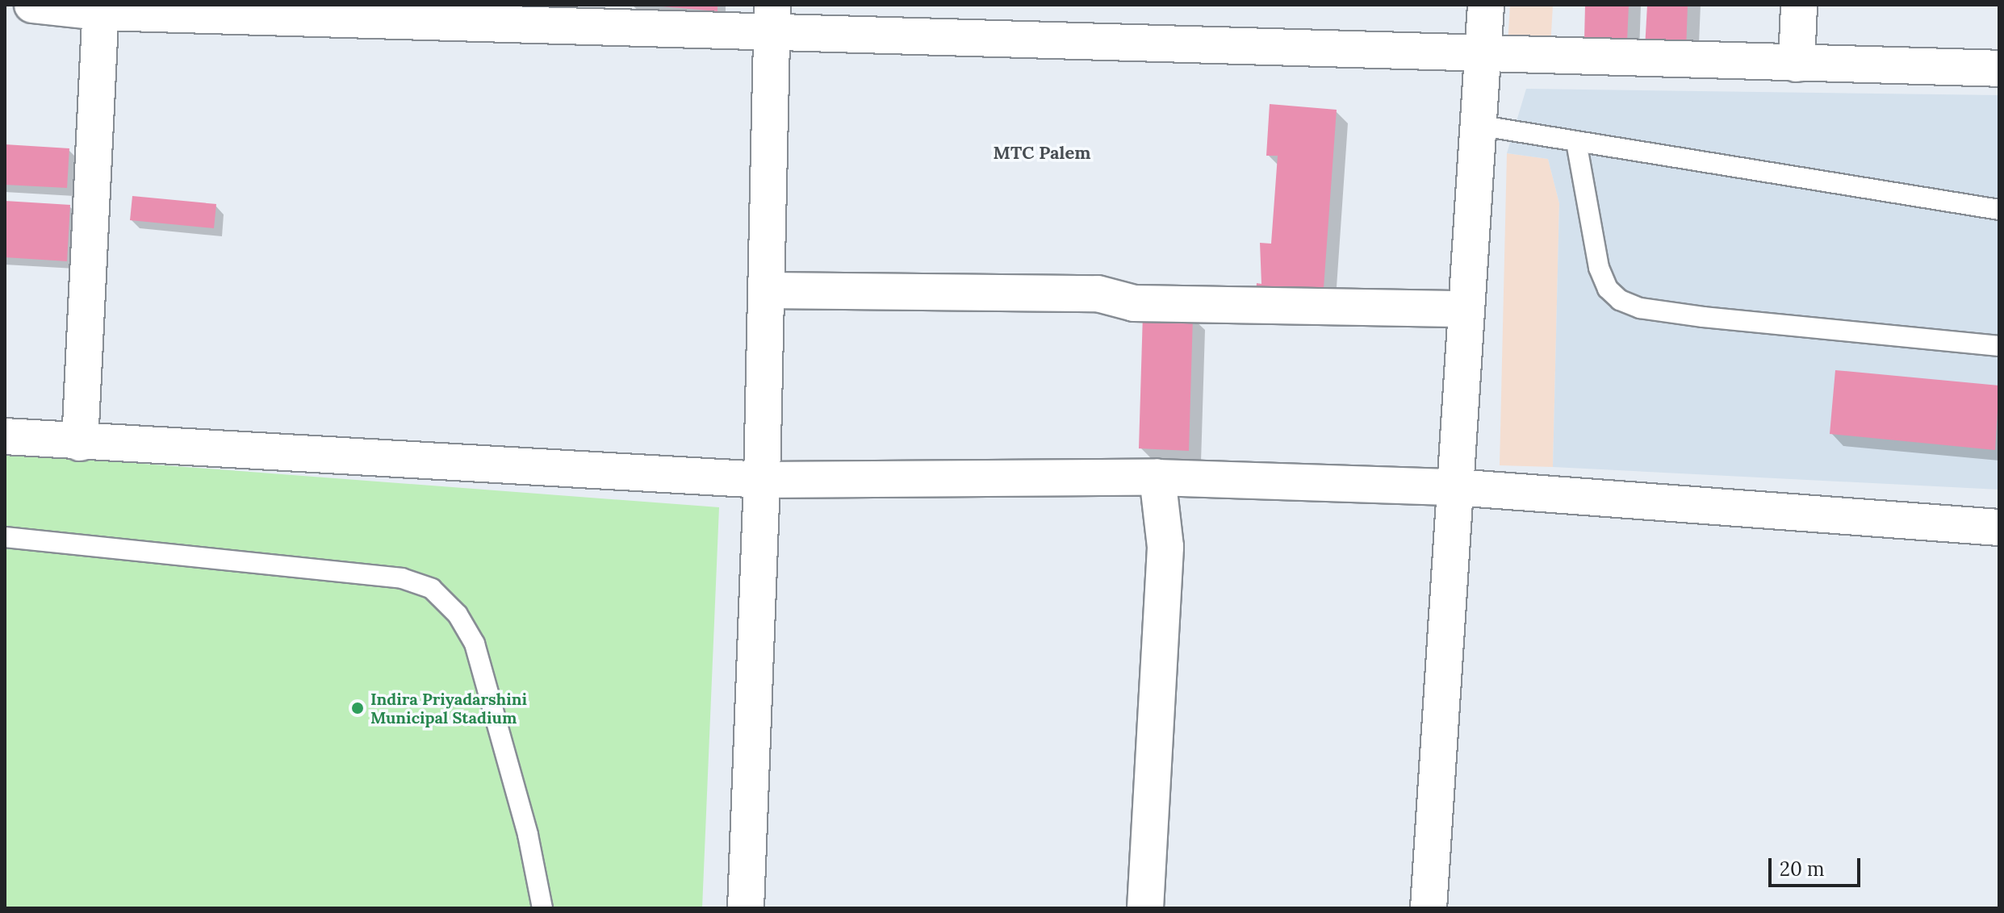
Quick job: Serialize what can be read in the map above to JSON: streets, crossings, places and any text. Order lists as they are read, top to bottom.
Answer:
{
  "districts": ["MTC Palem"],
  "places": ["Indira Priyadarshini Municipal Stadium"],
  "scale_bar": "20 m"
}
